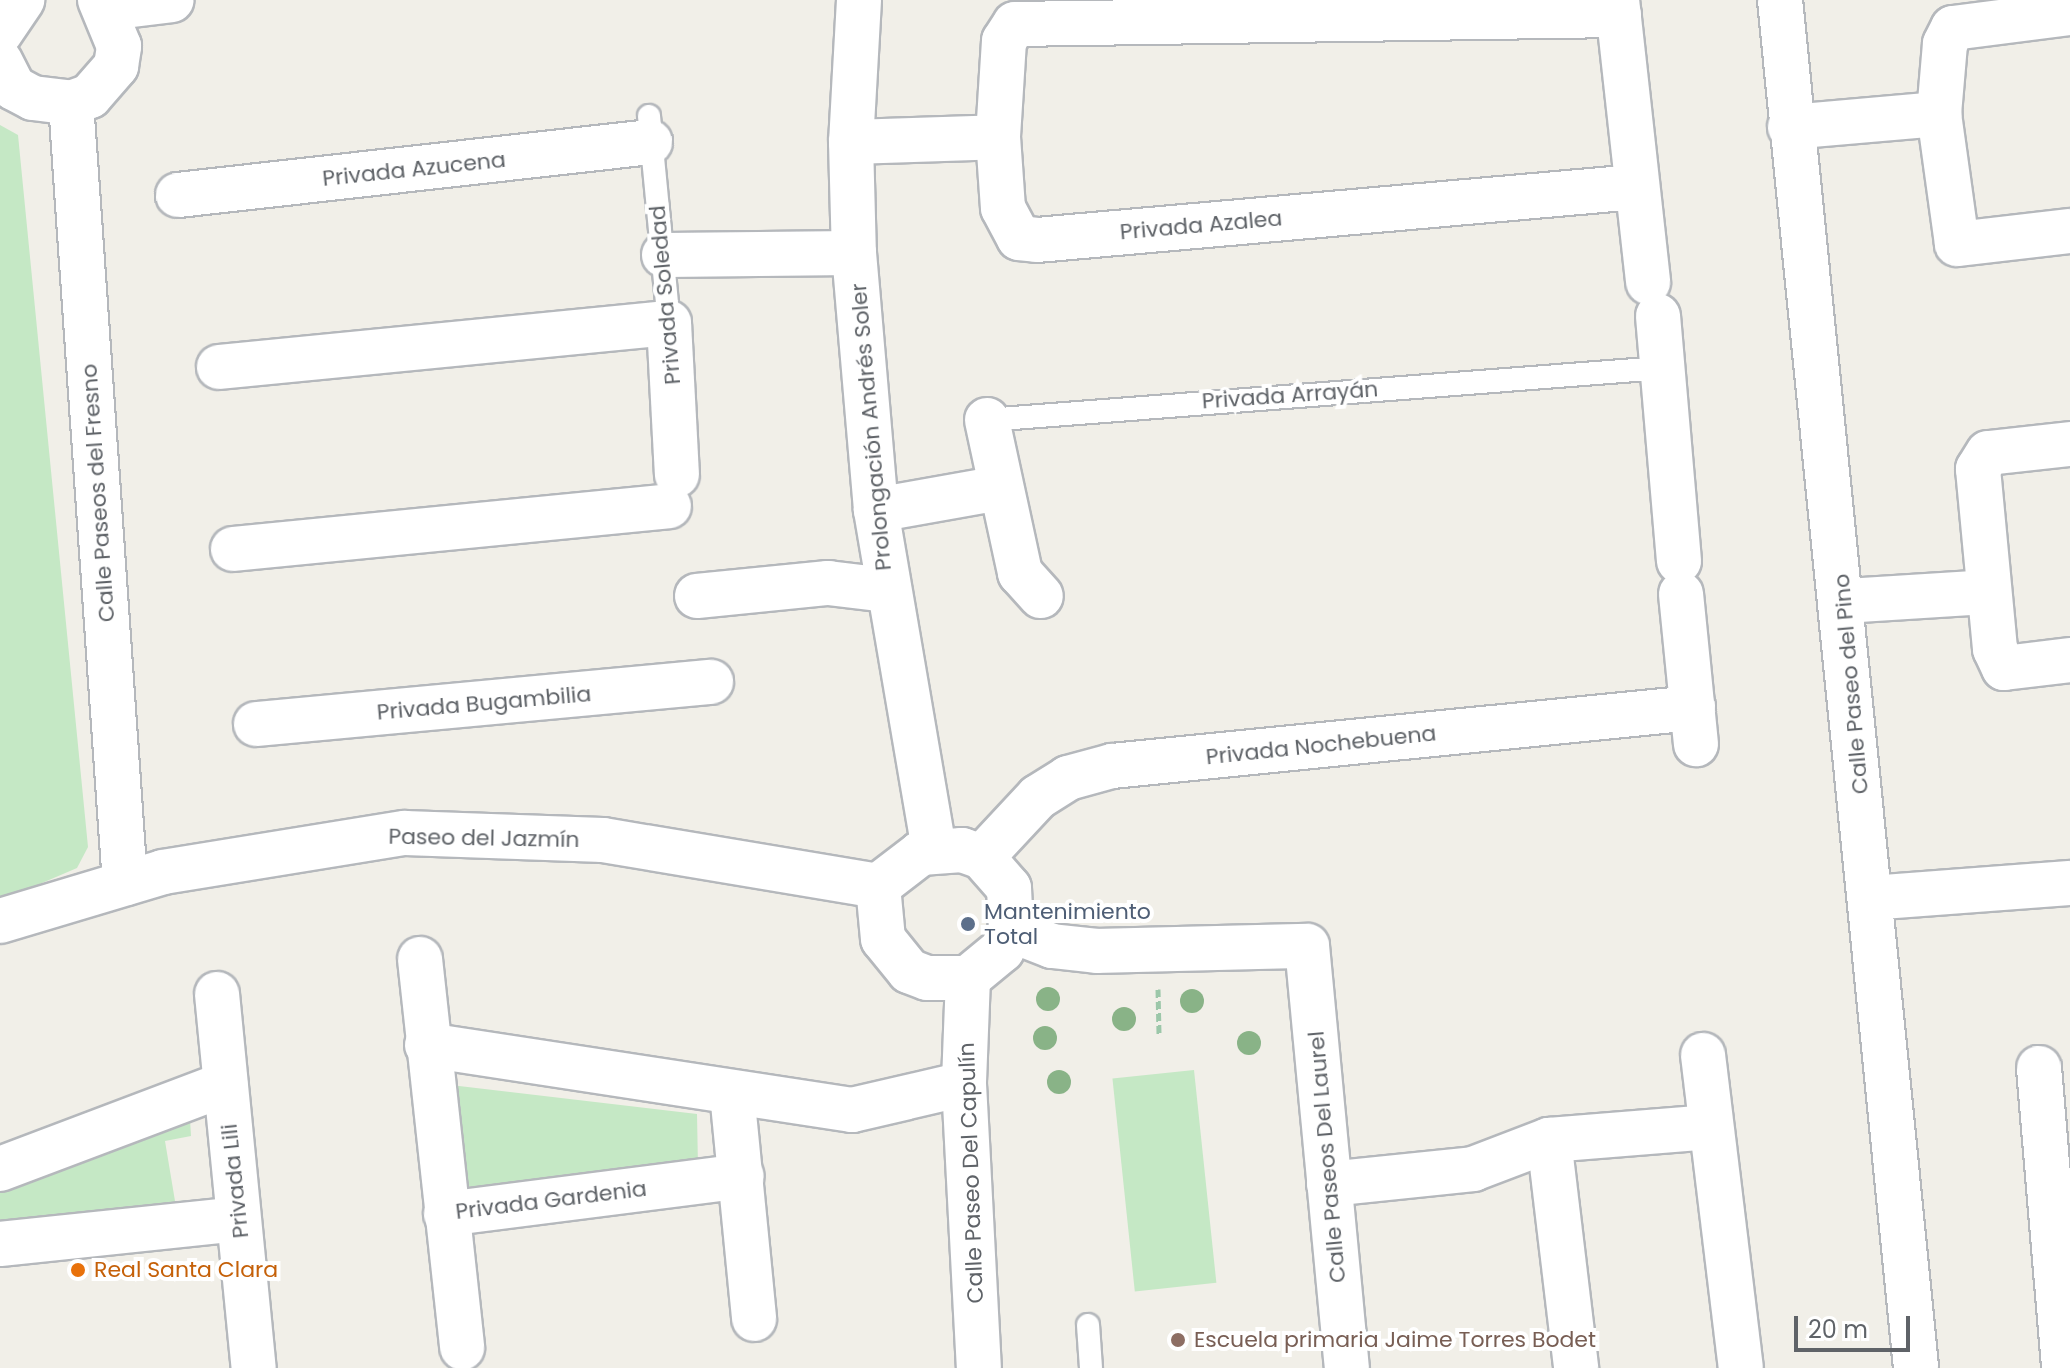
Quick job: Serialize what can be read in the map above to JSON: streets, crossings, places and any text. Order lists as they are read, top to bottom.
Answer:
{
  "streets": {
    "street": [
      "Privada Azucena",
      "Privada Azalea",
      "Privada Soledad",
      "Privada Arrayán",
      "Prolongación Andrés Soler",
      "Calle Paseos del Fresno",
      "Calle Paseo del Pino",
      "Privada Bugambilia",
      "Privada Nochebuena",
      "Paseo del Jazmín",
      "Calle Paseos Del Laurel",
      "Calle Paseo Del Capulín",
      "Privada Lili",
      "Privada Gardenia"
    ]
  },
  "crossings": [
    ["Privada Azucena", "Privada Soledad"],
    ["Privada Arrayán", "Privada Nochebuena"],
    ["Prolongación Andrés Soler", "Privada Nochebuena"],
    ["Prolongación Andrés Soler", "Paseo del Jazmín"],
    ["Prolongación Andrés Soler", "Calle Paseos Del Laurel"],
    ["Prolongación Andrés Soler", "Calle Paseo Del Capulín"],
    ["Calle Paseos del Fresno", "Paseo del Jazmín"],
    ["Privada Nochebuena", "Paseo del Jazmín"],
    ["Privada Nochebuena", "Calle Paseos Del Laurel"],
    ["Privada Nochebuena", "Calle Paseo Del Capulín"],
    ["Paseo del Jazmín", "Calle Paseos Del Laurel"],
    ["Paseo del Jazmín", "Calle Paseo Del Capulín"],
    ["Calle Paseos Del Laurel", "Calle Paseo Del Capulín"]
  ],
  "places": ["Mantenimiento Total", "Real Santa Clara", "Escuela primaria Jaime Torres Bodet"],
  "scale_bar": "20 m"
}
